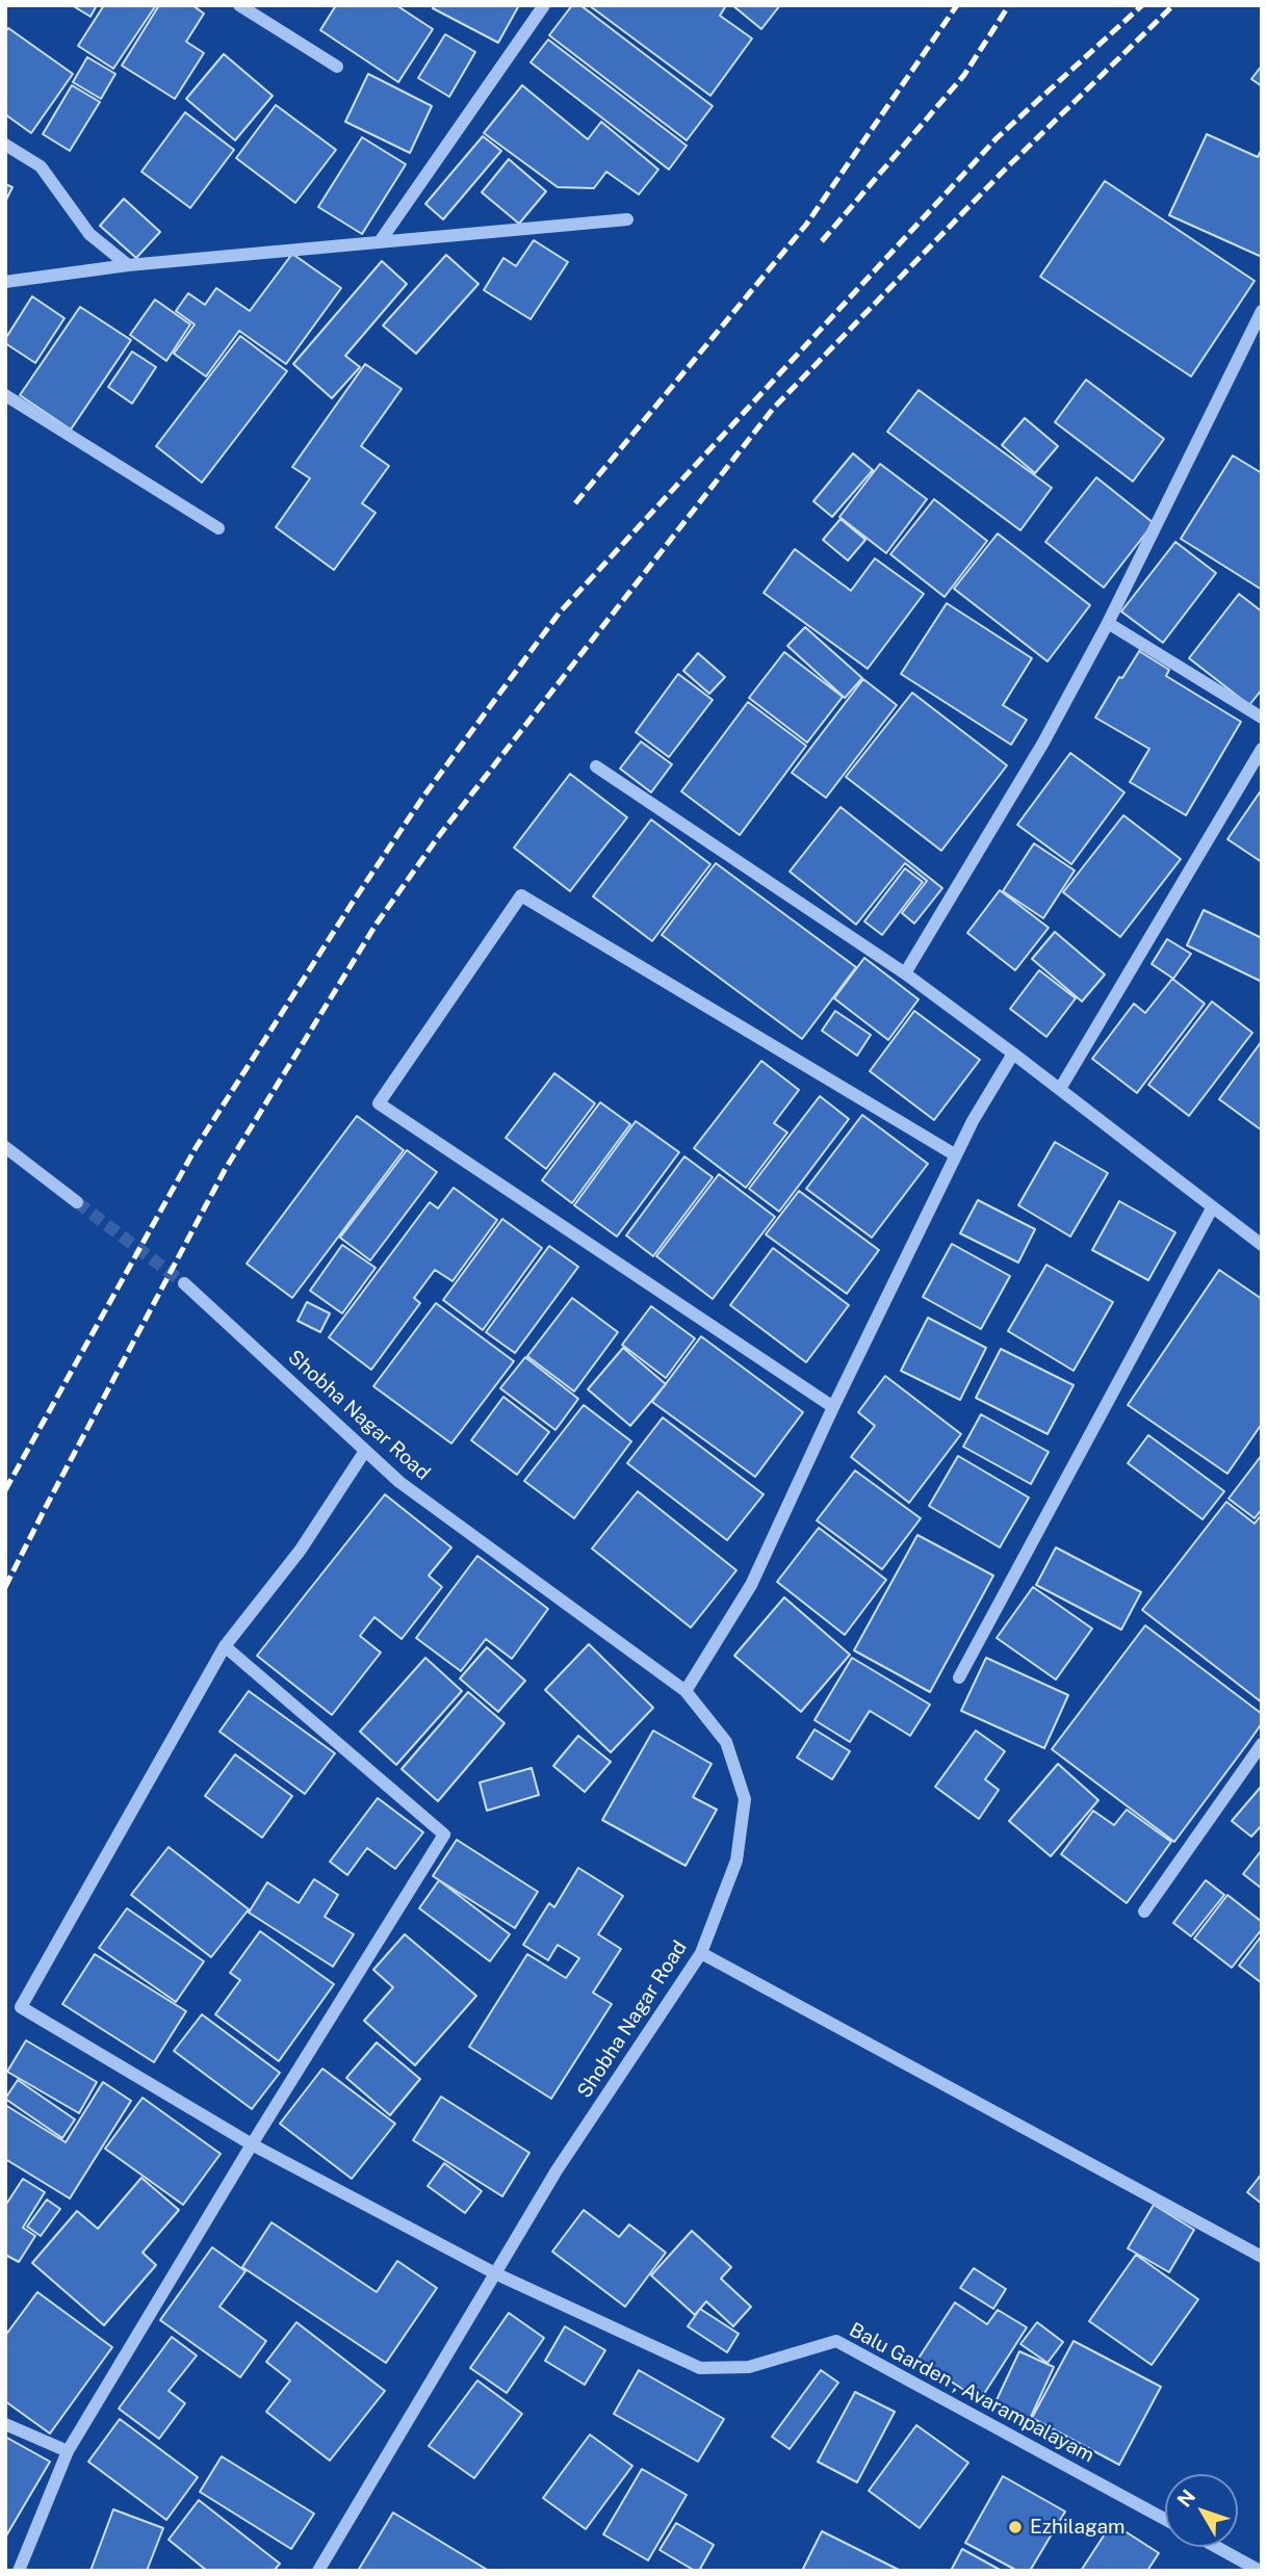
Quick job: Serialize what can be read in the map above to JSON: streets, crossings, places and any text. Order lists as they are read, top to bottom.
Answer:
{
  "streets": {
    "street": ["Shobha Nagar Road", "Balu Garden , Avarampalayam"]
  },
  "crossings": [
    ["Shobha Nagar Road", "Balu Garden , Avarampalayam"]
  ],
  "places": ["Ezhilagam"],
  "north": "top left"
}
